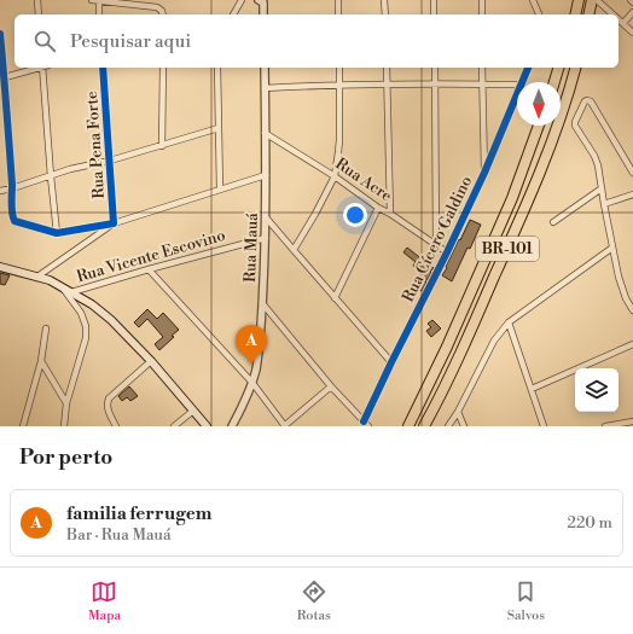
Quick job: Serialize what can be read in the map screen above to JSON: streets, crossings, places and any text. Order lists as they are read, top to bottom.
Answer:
{
  "streets": {
    "highway": ["BR-101"],
    "street": [
      "Rua Pena Forte",
      "Rua Acre",
      "Rua Cícero Galdino",
      "Rua Mauá",
      "Rua Vicente Escovino"
    ]
  },
  "crossings": [
    ["Rua Acre", "Rua Cícero Galdino"],
    ["Rua Acre", "Rua Mauá"],
    ["Rua Mauá", "Rua Vicente Escovino"]
  ],
  "north": "bottom",
  "page": {
    "search": "Pesquisar aqui",
    "pins": "A",
    "heading": "Por perto",
    "list": [
      {
        "mark": "A",
        "name": "familia ferrugem",
        "note": "Bar · Rua Mauá",
        "value": "220 m"
      }
    ],
    "nav": ["Mapa", "Rotas", "Salvos"]
  }
}
